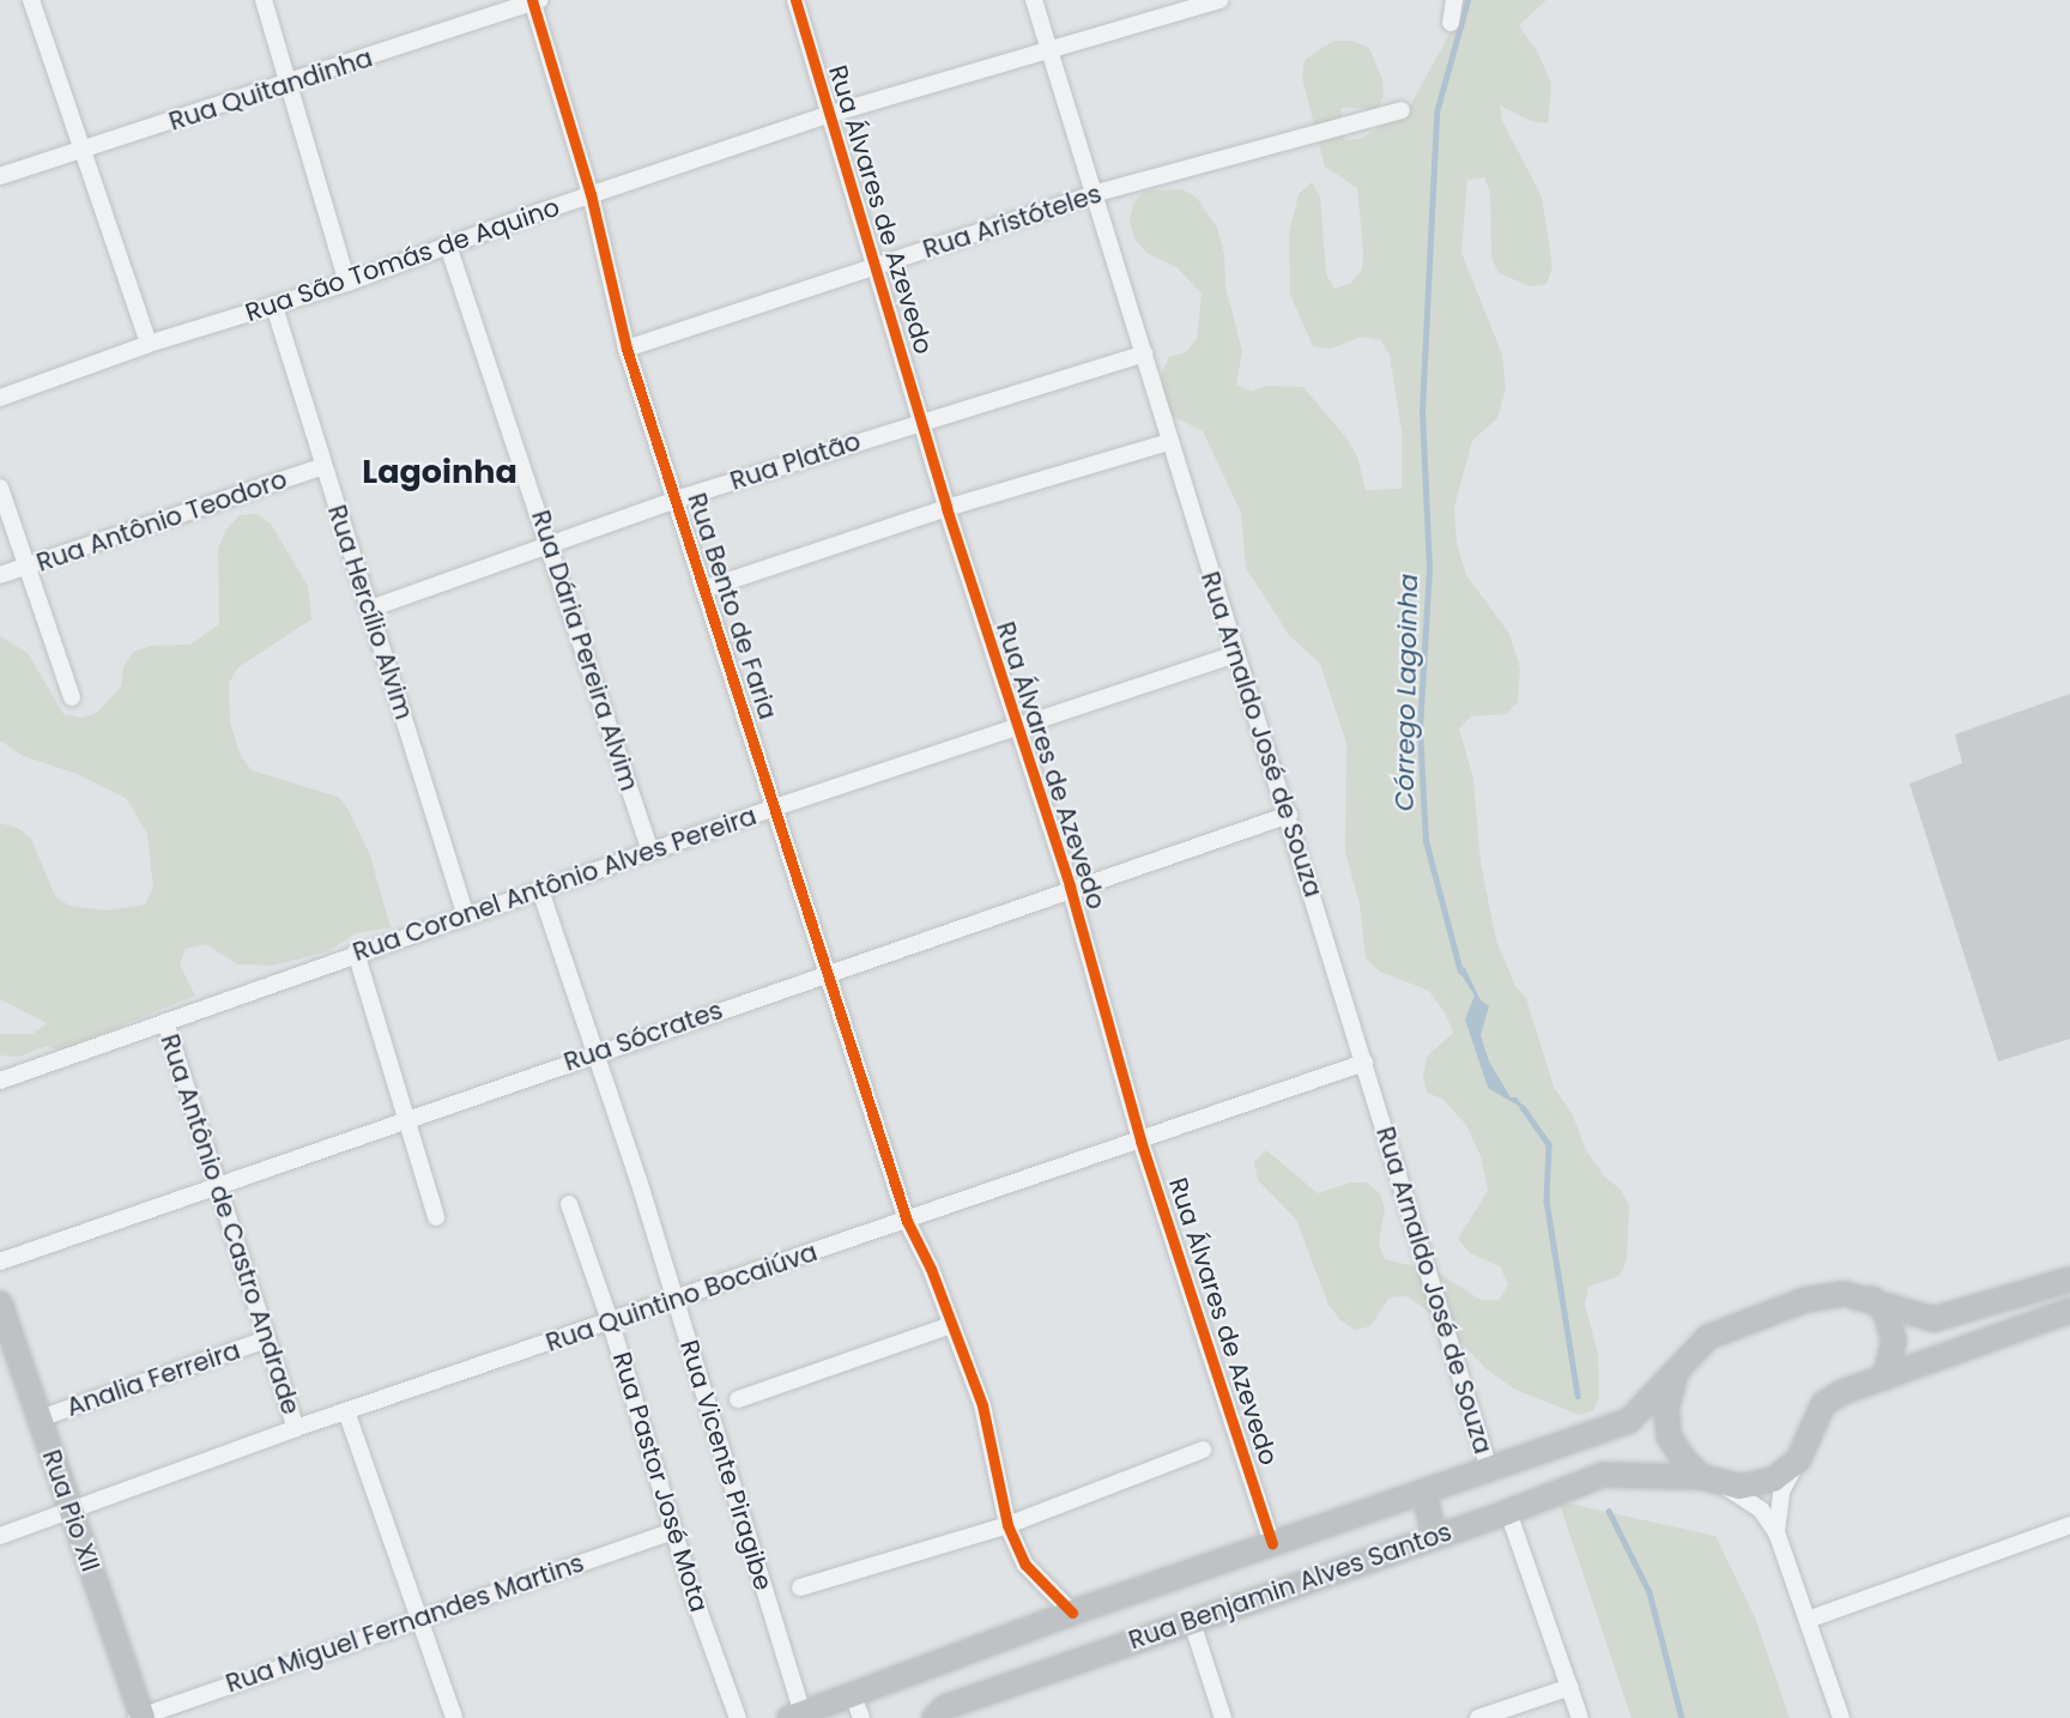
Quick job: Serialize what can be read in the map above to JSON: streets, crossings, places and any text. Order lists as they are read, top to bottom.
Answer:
{
  "streets": {
    "main road": ["Rua Pio XII", "Rua Benjamin Alves Santos"],
    "street": [
      "Rua Quitandinha",
      "Rua Álvares de Azevedo",
      "Rua Aristóteles",
      "Rua São Tomás de Aquino",
      "Rua Platão",
      "Rua Antônio Teodoro",
      "Rua Bento de Faria",
      "Rua Hercílio Alvim",
      "Rua Dária Pereira Alvim",
      "Rua Arnaldo José de Souza",
      "Rua Coronel Antônio Alves Pereira",
      "Rua Sócrates",
      "Rua Antônio de Castro Andrade",
      "Rua Quintino Bocaiúva",
      "Analia Ferreira",
      "Rua Vicente Piragibe",
      "Rua Pastor José Mota",
      "Rua Miguel Fernandes Martins"
    ]
  },
  "crossings": [
    ["Rua Quitandinha", "Rua Bento de Faria"],
    ["Rua Álvares de Azevedo", "Rua Aristóteles"],
    ["Rua Álvares de Azevedo", "Rua São Tomás de Aquino"],
    ["Rua Álvares de Azevedo", "Rua Platão"],
    ["Rua Álvares de Azevedo", "Rua Coronel Antônio Alves Pereira"],
    ["Rua Álvares de Azevedo", "Rua Sócrates"],
    ["Rua Álvares de Azevedo", "Rua Quintino Bocaiúva"],
    ["Rua Álvares de Azevedo", "Rua Benjamin Alves Santos"],
    ["Rua Aristóteles", "Rua Bento de Faria"],
    ["Rua Aristóteles", "Rua Arnaldo José de Souza"],
    ["Rua São Tomás de Aquino", "Rua Bento de Faria"],
    ["Rua São Tomás de Aquino", "Rua Hercílio Alvim"],
    ["Rua São Tomás de Aquino", "Rua Dária Pereira Alvim"],
    ["Rua São Tomás de Aquino", "Rua Arnaldo José de Souza"],
    ["Rua Platão", "Rua Bento de Faria"],
    ["Rua Platão", "Rua Hercílio Alvim"],
    ["Rua Platão", "Rua Dária Pereira Alvim"],
    ["Rua Platão", "Rua Arnaldo José de Souza"],
    ["Rua Antônio Teodoro", "Rua Hercílio Alvim"],
    ["Rua Bento de Faria", "Rua Coronel Antônio Alves Pereira"],
    ["Rua Bento de Faria", "Rua Sócrates"],
    ["Rua Bento de Faria", "Rua Quintino Bocaiúva"],
    ["Rua Bento de Faria", "Rua Benjamin Alves Santos"],
    ["Rua Hercílio Alvim", "Rua Coronel Antônio Alves Pereira"],
    ["Rua Dária Pereira Alvim", "Rua Coronel Antônio Alves Pereira"],
    ["Rua Arnaldo José de Souza", "Rua Coronel Antônio Alves Pereira"],
    ["Rua Arnaldo José de Souza", "Rua Sócrates"],
    ["Rua Arnaldo José de Souza", "Rua Quintino Bocaiúva"],
    ["Rua Arnaldo José de Souza", "Rua Benjamin Alves Santos"],
    ["Rua Coronel Antônio Alves Pereira", "Rua Antônio de Castro Andrade"],
    ["Rua Coronel Antônio Alves Pereira", "Rua Vicente Piragibe"],
    ["Rua Sócrates", "Rua Antônio de Castro Andrade"],
    ["Rua Sócrates", "Rua Vicente Piragibe"],
    ["Rua Antônio de Castro Andrade", "Rua Quintino Bocaiúva"],
    ["Rua Antônio de Castro Andrade", "Analia Ferreira"],
    ["Rua Quintino Bocaiúva", "Rua Vicente Piragibe"],
    ["Rua Quintino Bocaiúva", "Rua Pastor José Mota"],
    ["Rua Quintino Bocaiúva", "Rua Pio XII"],
    ["Analia Ferreira", "Rua Pio XII"],
    ["Rua Vicente Piragibe", "Rua Benjamin Alves Santos"],
    ["Rua Pastor José Mota", "Rua Miguel Fernandes Martins"],
    ["Rua Pio XII", "Rua Miguel Fernandes Martins"]
  ],
  "districts": ["Lagoinha"],
  "water": ["Córrego Lagoinha"]
}
